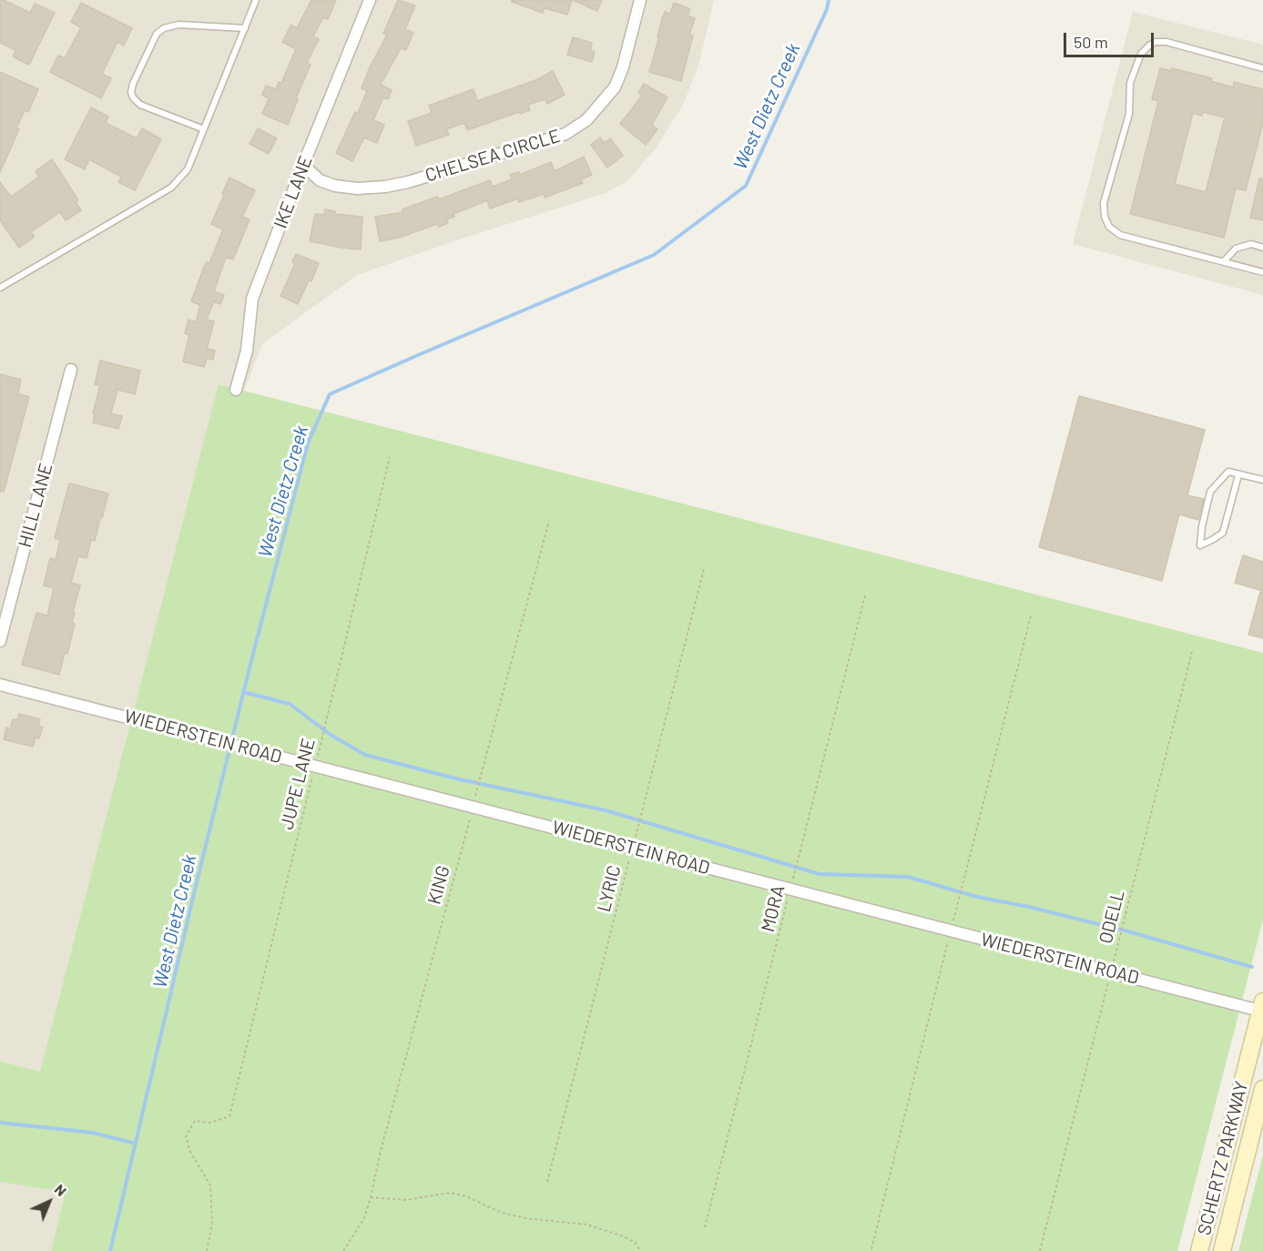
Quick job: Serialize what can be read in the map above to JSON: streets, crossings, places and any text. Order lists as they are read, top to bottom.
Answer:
{
  "streets": {
    "main road": ["SCHERTZ PARKWAY"],
    "street": [
      "CHELSEA CIRCLE",
      "IKE LANE",
      "HILL LANE",
      "WIEDERSTEIN ROAD"
    ],
    "path": [
      "JUPE LANE",
      "KING",
      "LYRIC",
      "MORA",
      "ODELL"
    ]
  },
  "crossings": [
    ["CHELSEA CIRCLE", "IKE LANE"],
    ["WIEDERSTEIN ROAD", "JUPE LANE"],
    ["WIEDERSTEIN ROAD", "KING"],
    ["WIEDERSTEIN ROAD", "LYRIC"],
    ["WIEDERSTEIN ROAD", "MORA"],
    ["WIEDERSTEIN ROAD", "ODELL"],
    ["WIEDERSTEIN ROAD", "SCHERTZ PARKWAY"]
  ],
  "water": ["West Dietz Creek"],
  "scale_bar": "50 m",
  "north": "top right"
}
